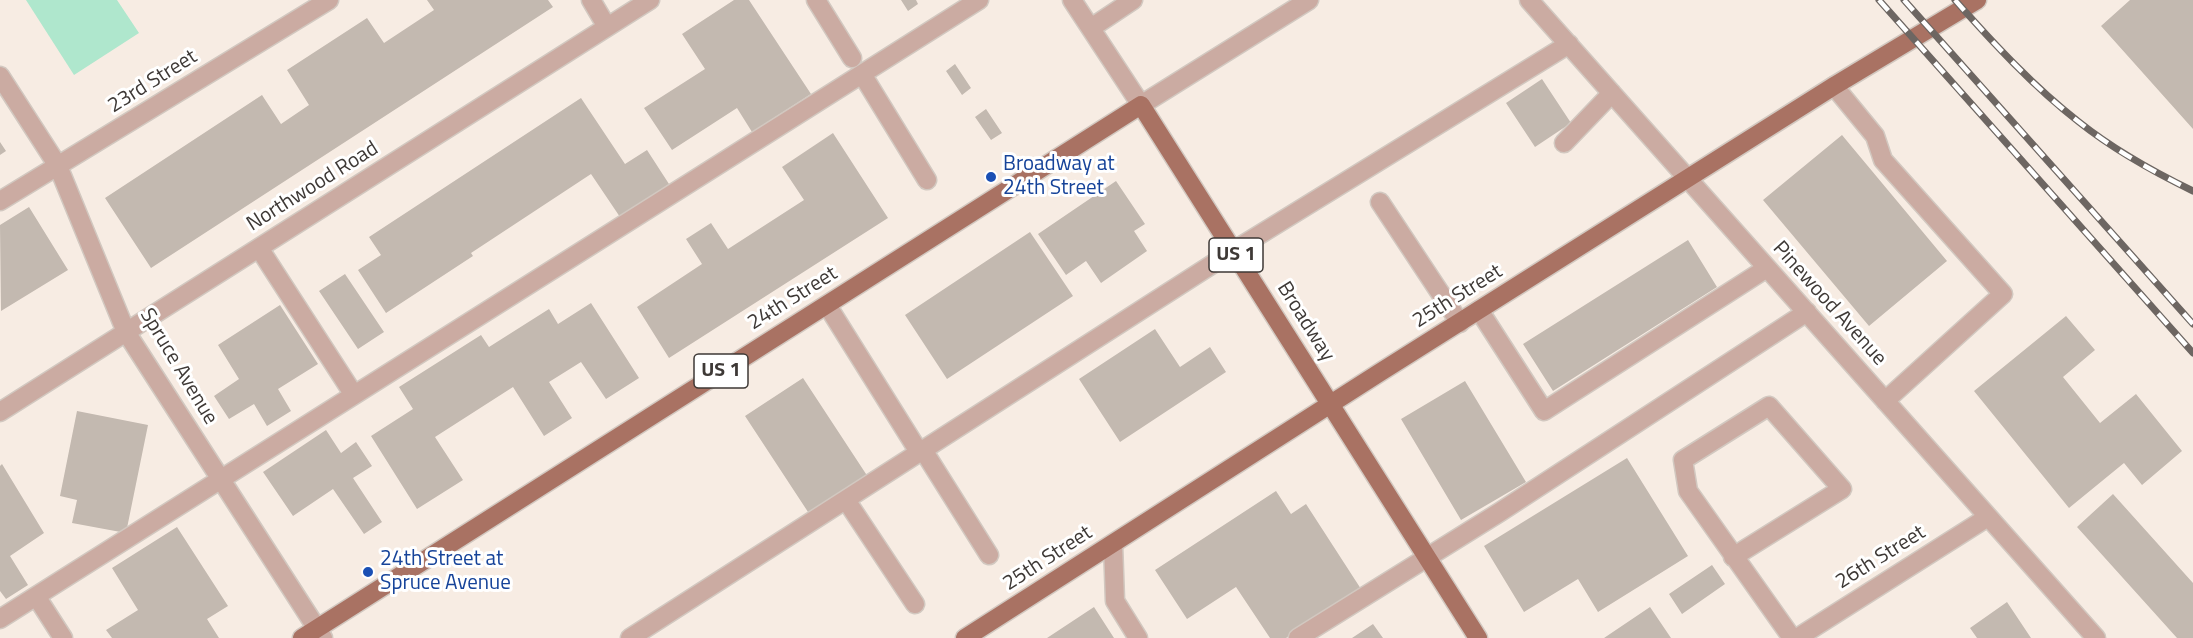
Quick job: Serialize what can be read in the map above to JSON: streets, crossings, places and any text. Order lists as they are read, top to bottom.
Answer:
{
  "streets": {
    "main road": [
      "US 1",
      "25th Street",
      "24th Street",
      "Broadway"
    ],
    "street": [
      "23rd Street",
      "Northwood Road",
      "Pinewood Avenue",
      "Spruce Avenue",
      "26th Street"
    ]
  },
  "crossings": [
    ["23rd Street", "Spruce Avenue"],
    ["Northwood Road", "Spruce Avenue"],
    ["25th Street", "Pinewood Avenue"],
    ["25th Street", "Broadway"],
    ["24th Street", "Broadway"],
    ["24th Street", "Spruce Avenue"],
    ["Pinewood Avenue", "26th Street"]
  ],
  "places": ["Broadway at 24th Street", "24th Street at Spruce Avenue"]
}
